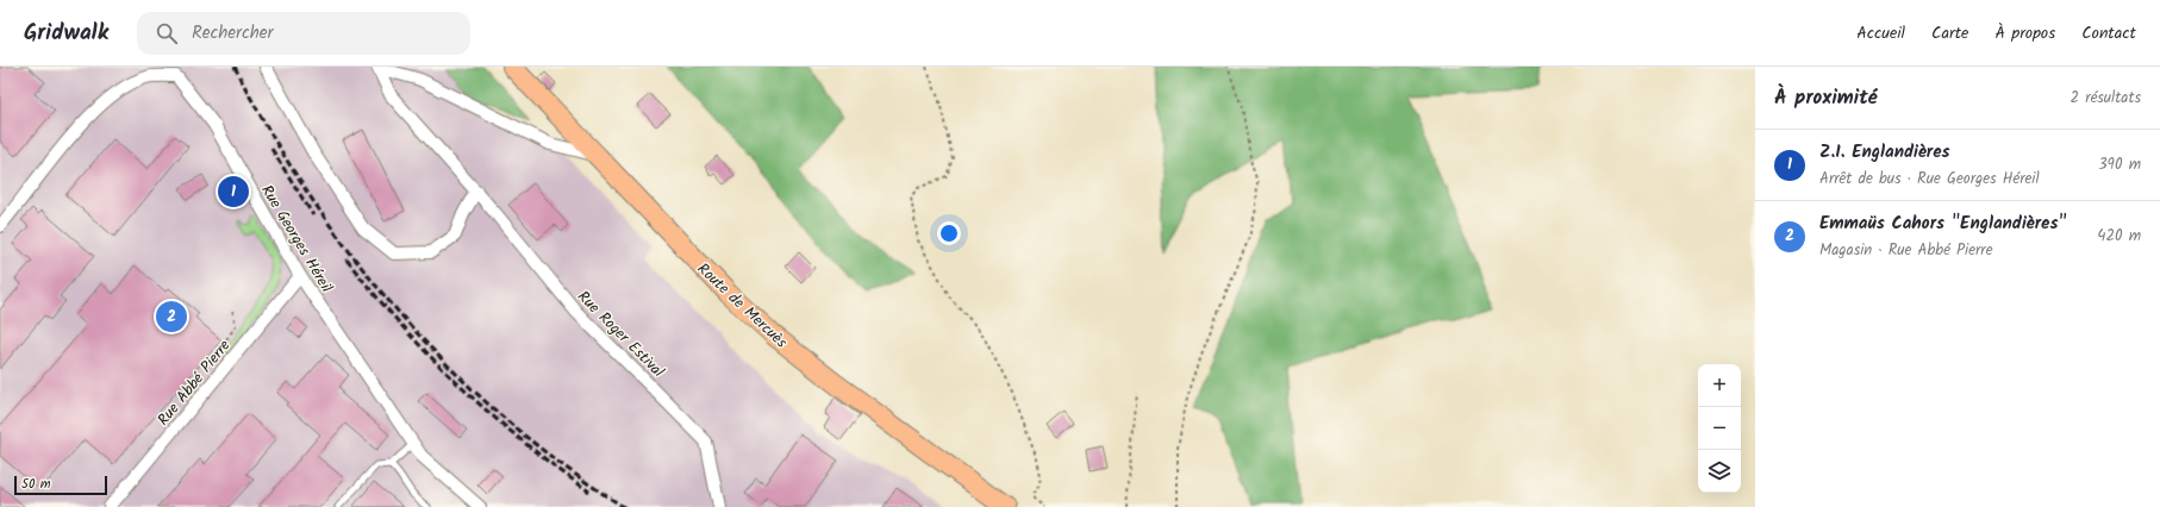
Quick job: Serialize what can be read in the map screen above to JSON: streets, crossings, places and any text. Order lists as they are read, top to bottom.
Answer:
{
  "streets": {
    "main road": ["Route de Mercuès"],
    "street": ["Rue Georges Héreil", "Rue Roger Estival", "Rue Abbé Pierre"]
  },
  "crossings": [
    ["Rue Georges Héreil", "Rue Abbé Pierre"]
  ],
  "scale_bar": "50 m",
  "page": {
    "header": "Gridwalk",
    "search": "Rechercher",
    "nav": [
      "Accueil",
      "Carte",
      "À propos",
      "Contact"
    ],
    "heading": ["À proximité", "2 résultats"],
    "list": [
      {
        "mark": "1",
        "name": "Z.I. Englandières",
        "note": "Arrêt de bus · Rue Georges Héreil",
        "value": "390 m"
      },
      {
        "mark": "2",
        "name": "Emmaüs Cahors \"Englandières\"",
        "note": "Magasin · Rue Abbé Pierre",
        "value": "420 m"
      }
    ],
    "pins": ["1", "2"],
    "map_buttons": ["+", "−"],
    "scale": "50 m"
  }
}
